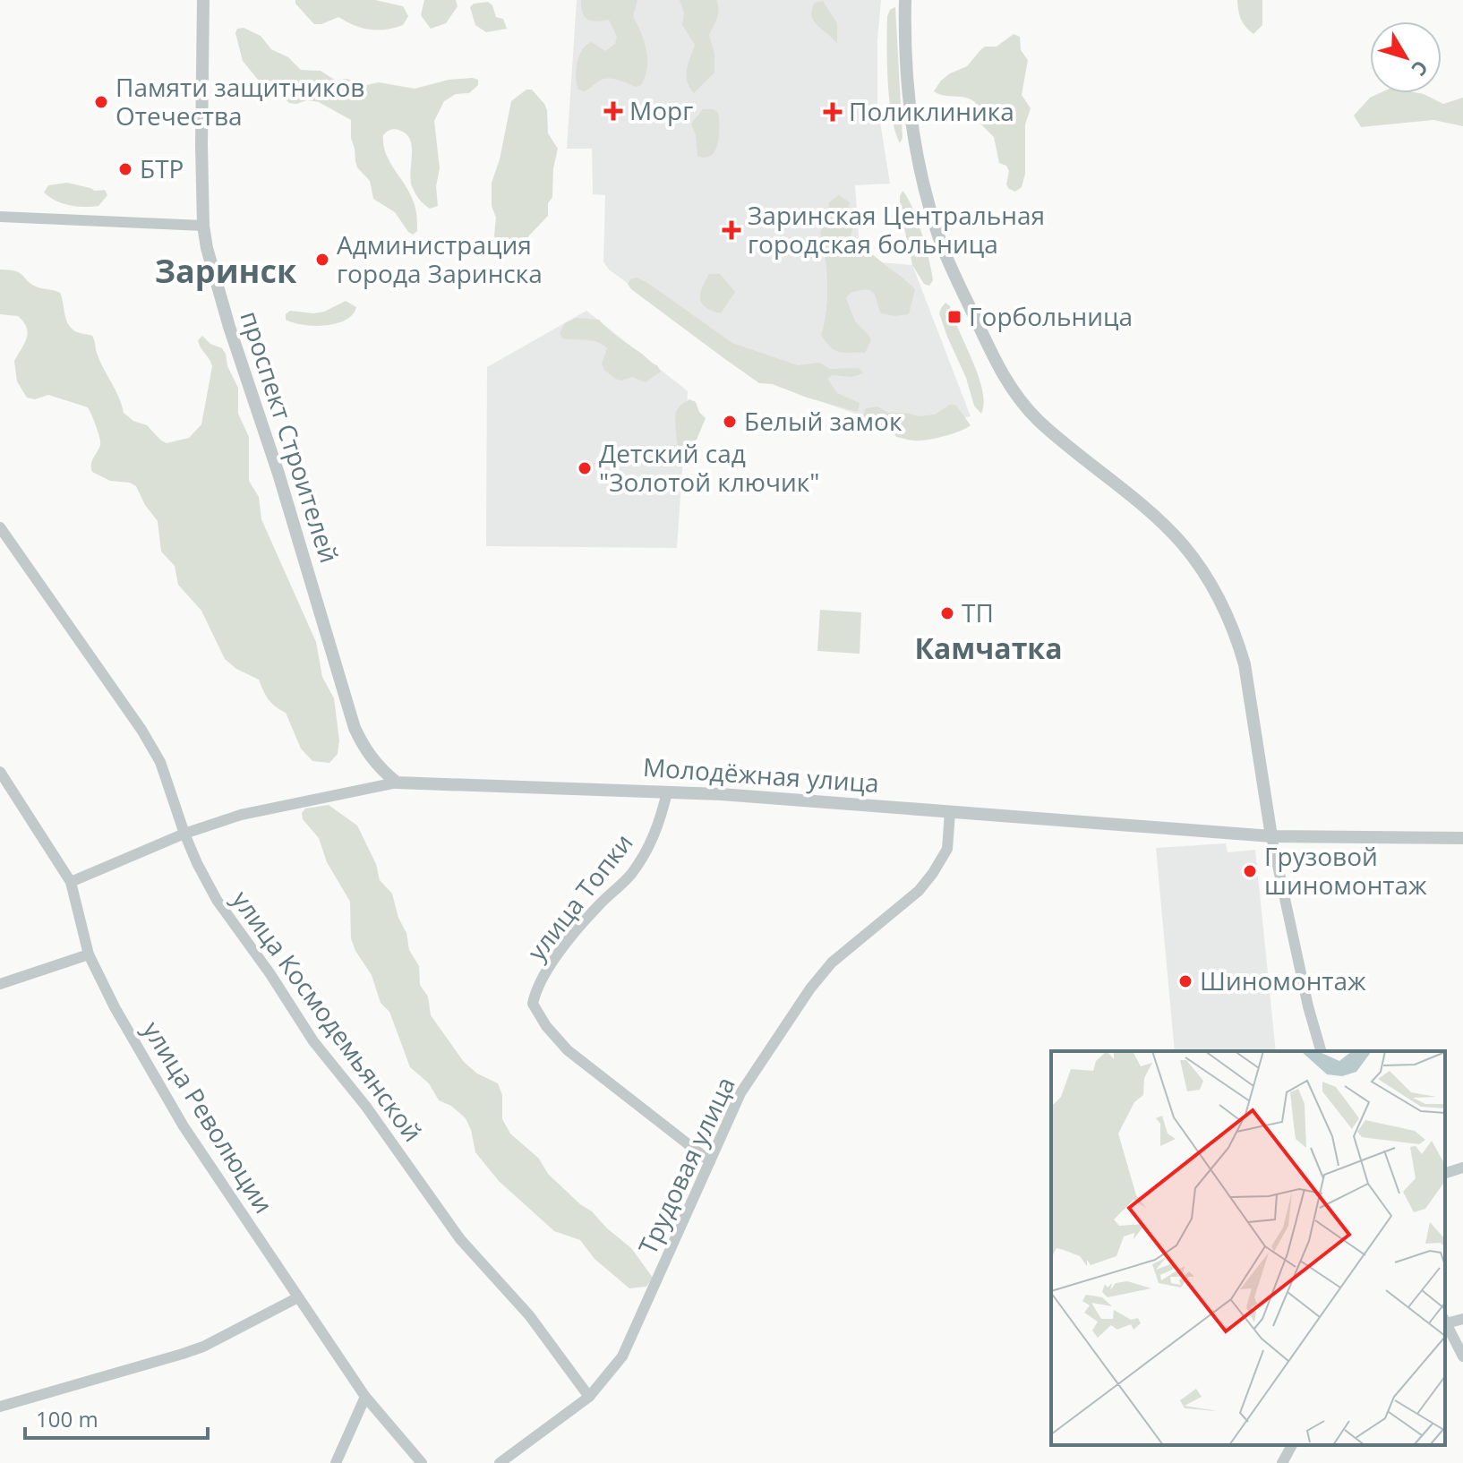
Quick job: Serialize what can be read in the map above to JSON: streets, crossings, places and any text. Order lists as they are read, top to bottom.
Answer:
{
  "streets": {
    "street": [
      "проспект Строителей",
      "Молодёжная улица",
      "улица Топки",
      "улица Космодемьянской",
      "улица Революции",
      "Трудовая улица"
    ]
  },
  "crossings": [
    ["проспект Строителей", "Молодёжная улица"],
    ["Молодёжная улица", "улица Топки"],
    ["Молодёжная улица", "улица Космодемьянской"],
    ["Молодёжная улица", "улица Революции"],
    ["Молодёжная улица", "Трудовая улица"],
    ["улица Топки", "Трудовая улица"],
    ["улица Космодемьянской", "Трудовая улица"]
  ],
  "districts": ["Заринск", "Камчатка"],
  "places": {
    "other": [
      "Памяти защитников Отечества",
      "БТР",
      "Администрация города Заринска",
      "Белый замок",
      "Детский сад \"Золотой ключик\"",
      "ТП",
      "Грузовой шиномонтаж",
      "Шиномонтаж"
    ],
    "health": ["Морг", "Поликлиника", "Заринская Центральная городская больница"],
    "transit": ["Горбольница"]
  },
  "scale_bar": "100 m",
  "north": "bottom right"
}
